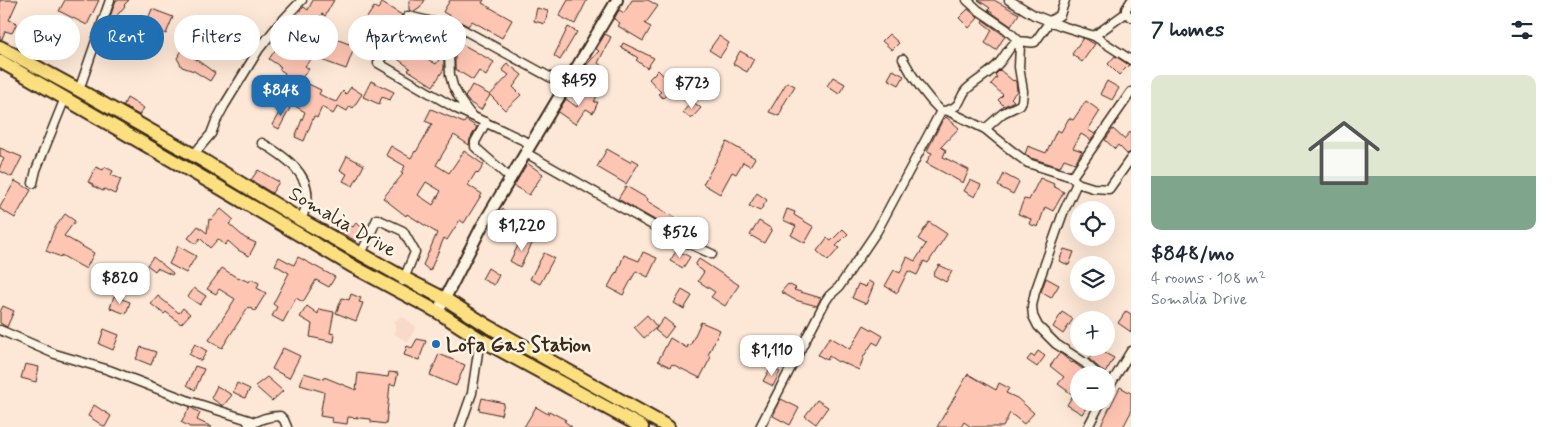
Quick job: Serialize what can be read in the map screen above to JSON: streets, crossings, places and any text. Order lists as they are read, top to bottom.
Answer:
{
  "streets": {
    "main road": ["Somalia Drive"]
  },
  "places": ["Lofa Gas Station"],
  "page": {
    "heading": "7 homes",
    "chip": [
      "Buy",
      "Rent",
      "Filters",
      "New",
      "Apartment"
    ],
    "list": [
      {
        "name": "$848/mo",
        "note": "4 rooms · 108 m² · Somalia Drive"
      }
    ],
    "price": [
      "$459",
      "$723",
      "$848",
      "$1,220",
      "$526",
      "$820",
      "$1,110"
    ],
    "map_buttons": ["+", "−"]
  }
}
